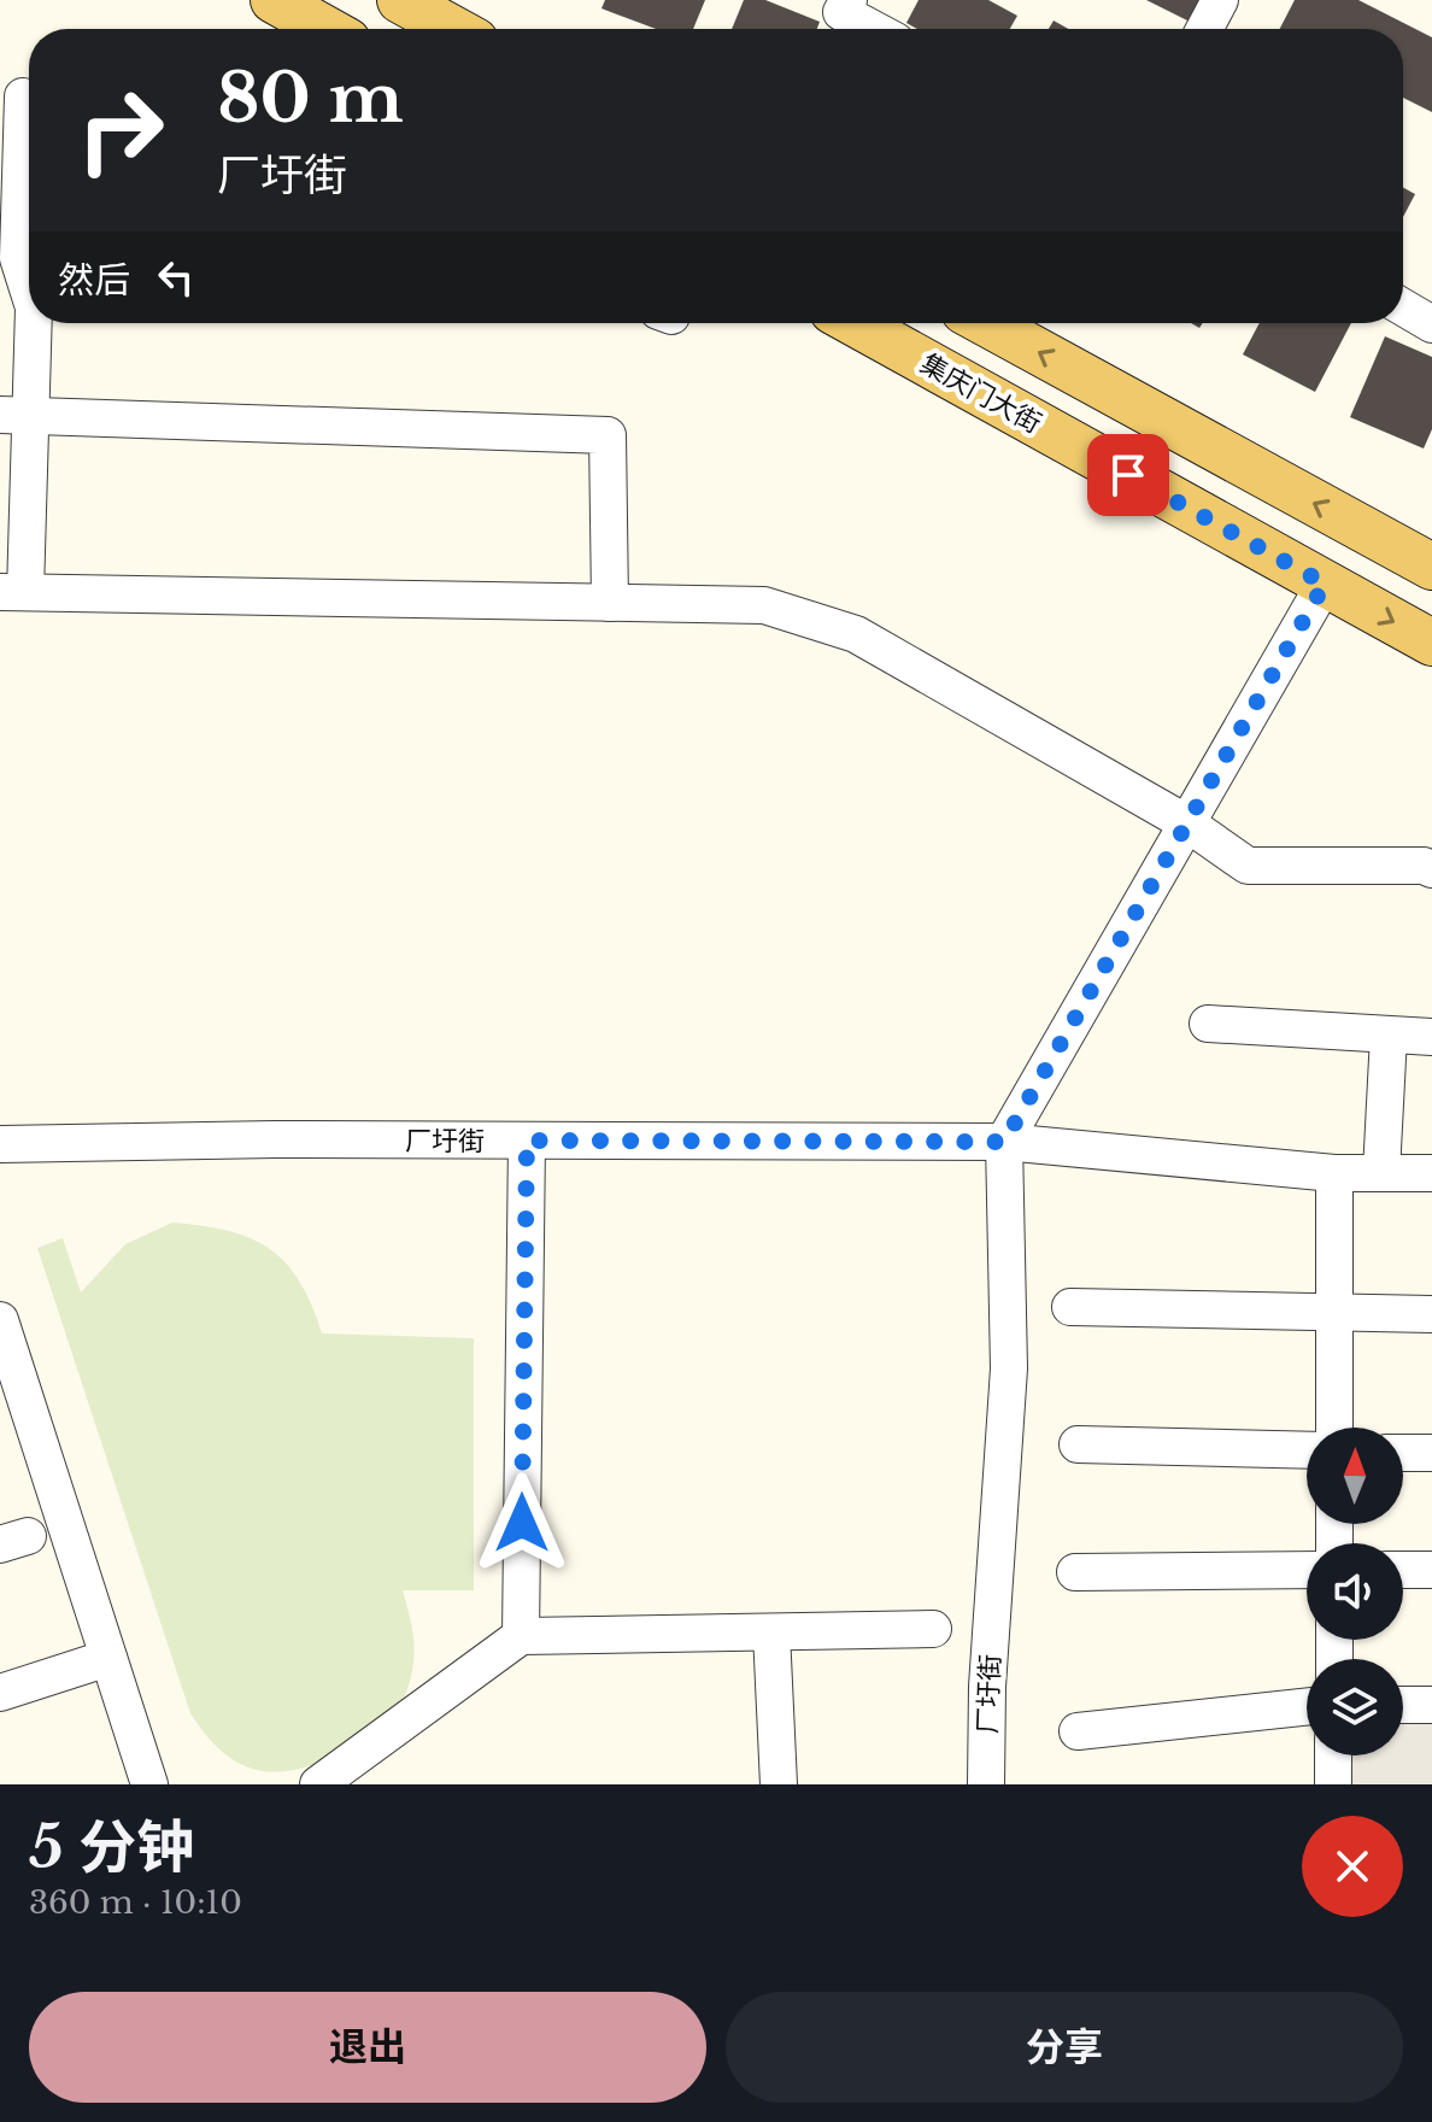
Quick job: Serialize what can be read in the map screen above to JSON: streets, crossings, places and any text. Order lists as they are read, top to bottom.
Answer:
{
  "streets": {
    "main road": ["集庆门大街"],
    "street": ["厂圩街"]
  },
  "north": "top",
  "page": {
    "turn": ["80 m", "厂圩街"],
    "then": "然后",
    "heading": ["5 分钟", "360 m · 10:10"],
    "buttons": ["退出", "分享"]
  }
}
